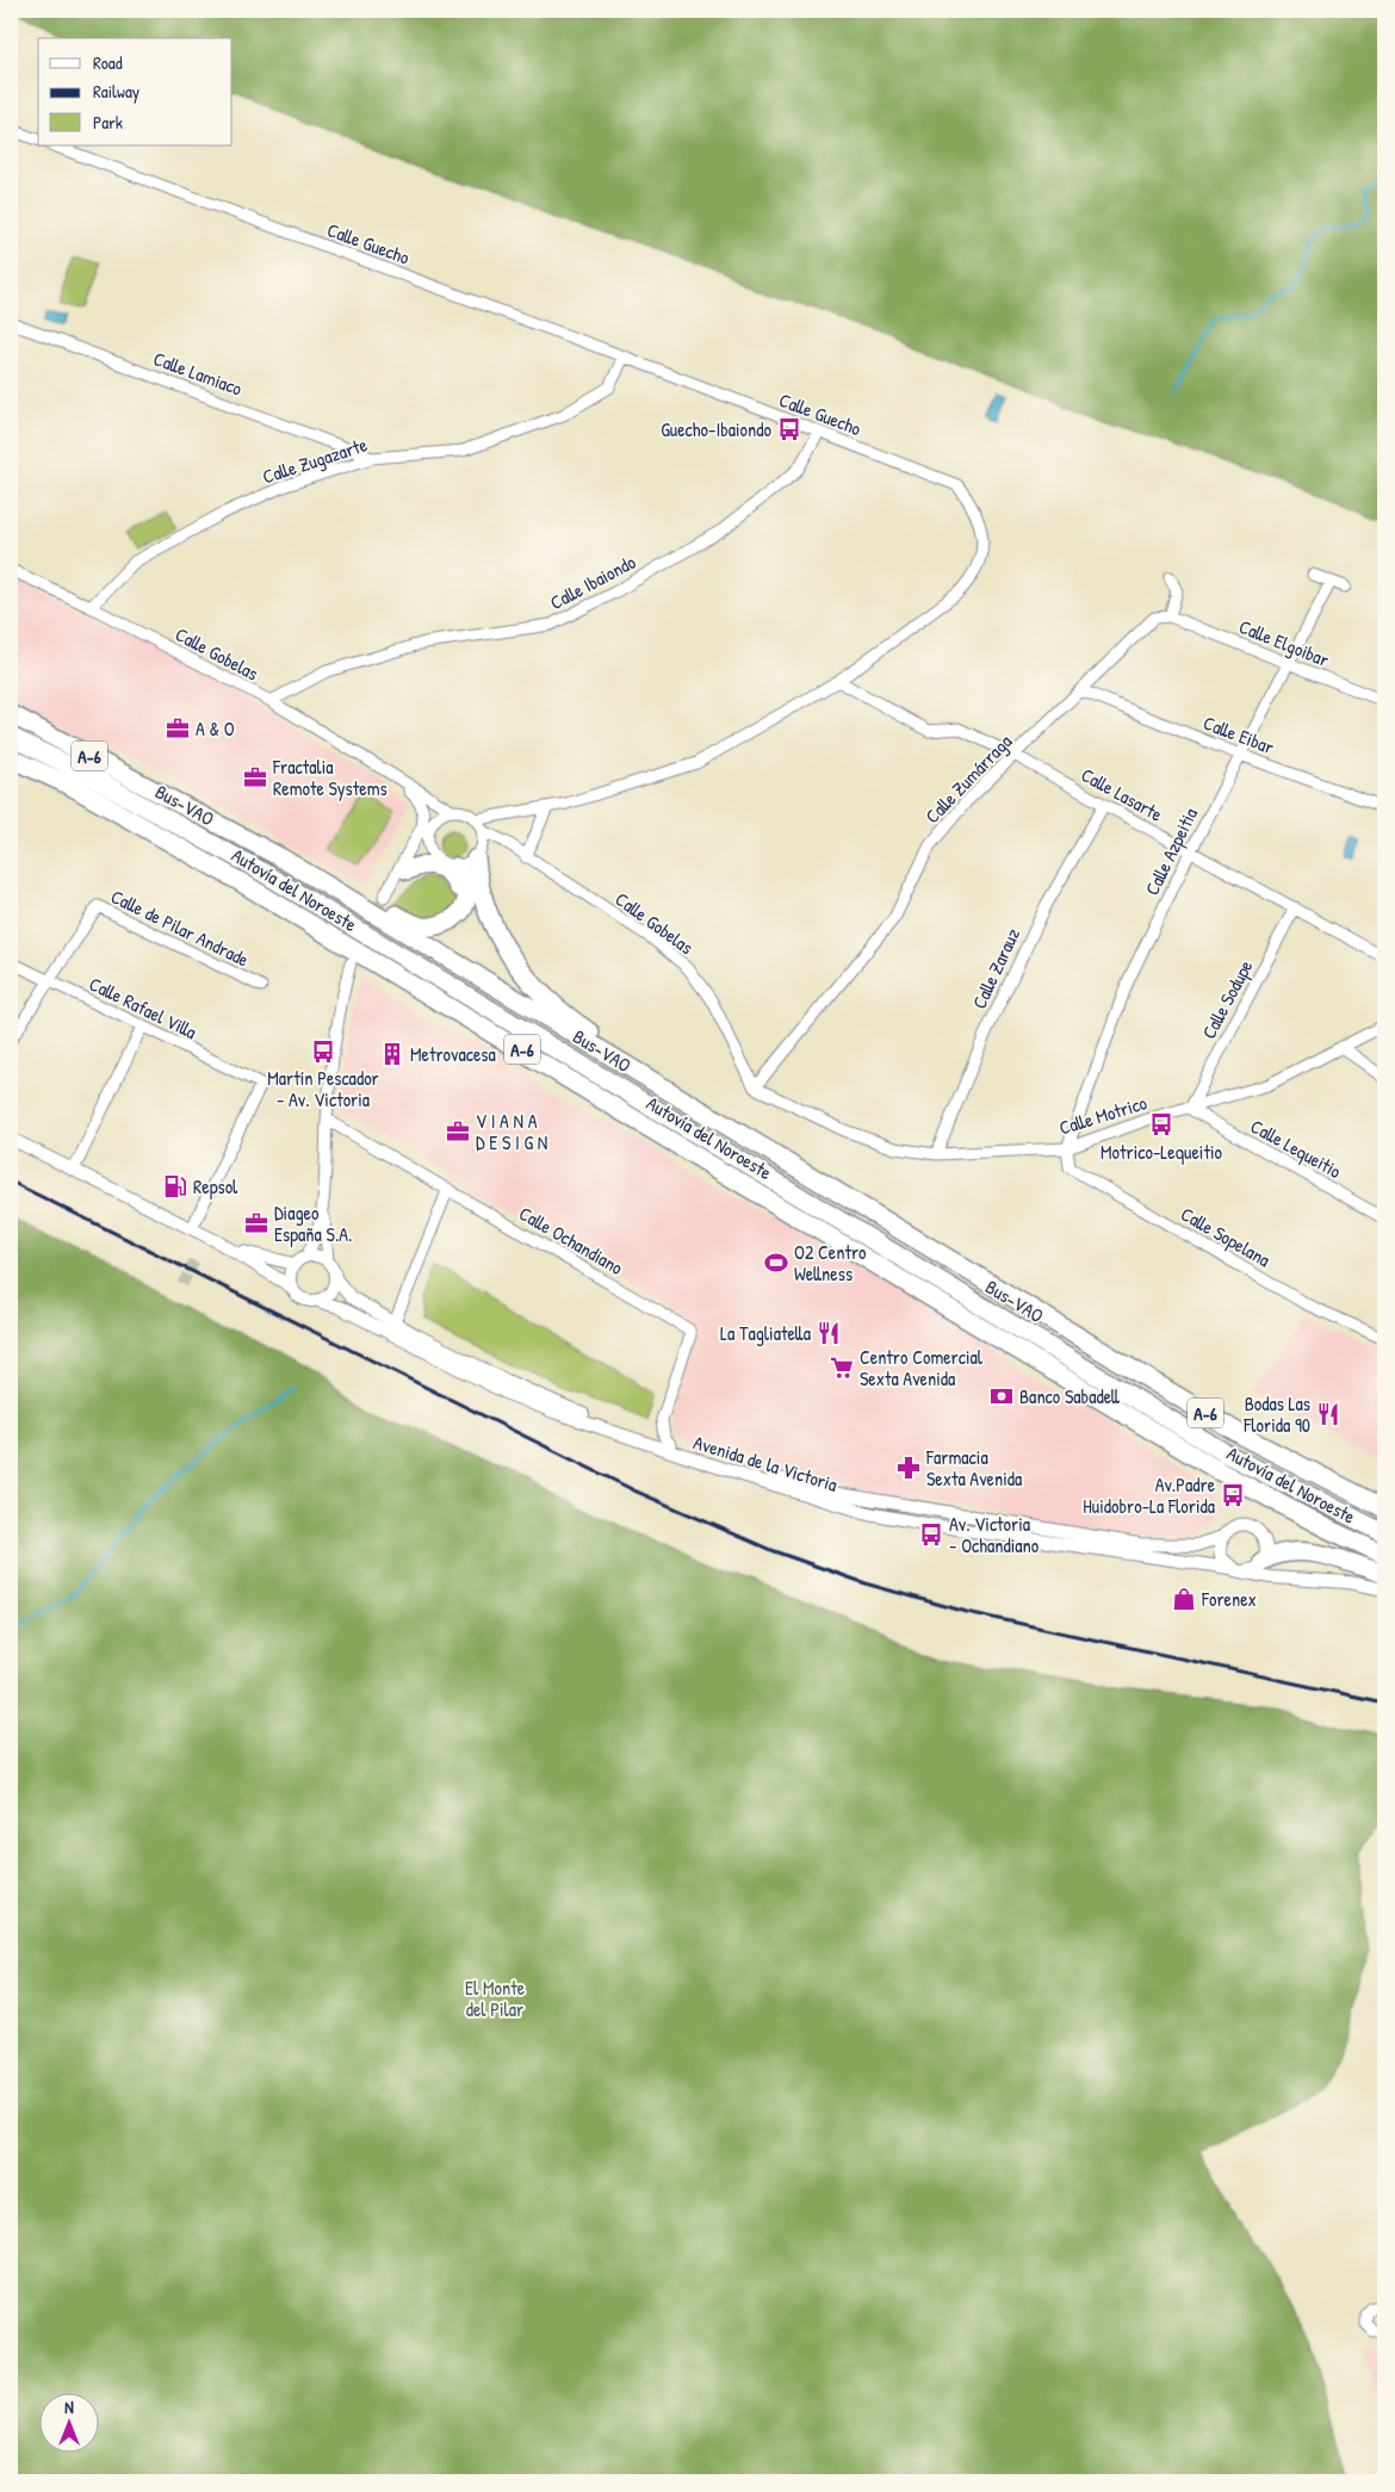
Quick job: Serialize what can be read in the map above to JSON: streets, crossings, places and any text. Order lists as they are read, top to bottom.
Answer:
{
  "streets": {
    "highway": ["A-6", "Bus-VAO", "Autovía del Noroeste"],
    "street": [
      "Calle Guecho",
      "Calle Lamiaco",
      "Calle Zugazarte",
      "Calle Ibaiondo",
      "Calle Elgoibar",
      "Calle Gobelas",
      "Calle Eibar",
      "Calle Zumárraga",
      "Calle Lasarte",
      "Calle Azpeitia",
      "Calle de Pilar Andrade",
      "Calle Zarauz",
      "Calle Sodupe",
      "Calle Rafael Villa",
      "Calle Motrico",
      "Calle Lequeitio",
      "Calle Sopelana",
      "Calle Ochandiano",
      "Avenida de la Victoria"
    ]
  },
  "crossings": [
    ["Calle Guecho", "Calle Zugazarte"],
    ["Calle Guecho", "Calle Ibaiondo"],
    ["Calle Guecho", "Calle Gobelas"],
    ["Calle Guecho", "Calle Lasarte"],
    ["Calle Lamiaco", "Calle Zugazarte"],
    ["Calle Zugazarte", "Calle Gobelas"],
    ["Calle Ibaiondo", "Calle Gobelas"],
    ["Calle Elgoibar", "Calle Zumárraga"],
    ["Calle Elgoibar", "Calle Azpeitia"],
    ["Calle Gobelas", "Calle Zumárraga"],
    ["Calle Gobelas", "Calle Motrico"],
    ["Calle Eibar", "Calle Zumárraga"],
    ["Calle Eibar", "Calle Azpeitia"],
    ["Calle Zumárraga", "Calle Lasarte"],
    ["Calle Zumárraga", "Calle Motrico"],
    ["Calle Lasarte", "Calle Azpeitia"],
    ["Calle Lasarte", "Calle Zarauz"],
    ["Calle Lasarte", "Calle Sodupe"],
    ["Calle Azpeitia", "Calle Motrico"],
    ["Calle Azpeitia", "Calle Sopelana"],
    ["Calle de Pilar Andrade", "Calle Rafael Villa"],
    ["Calle Zarauz", "Calle Motrico"],
    ["Calle Sodupe", "Calle Motrico"],
    ["Calle Sodupe", "Calle Lequeitio"],
    ["Calle Motrico", "Calle Lequeitio"],
    ["Calle Motrico", "Calle Sopelana"],
    ["Calle Ochandiano", "Avenida de la Victoria"]
  ],
  "parks": ["El Monte del Pilar"],
  "places": {
    "bus stop": [
      "Guecho-Ibaiondo",
      "Martín Pescador - Av. Victoria",
      "Motrico-Lequeitio",
      "Av.Padre Huidobro-La Florida",
      "Av. Victoria - Ochandiano"
    ],
    "office": [
      "A & O",
      "Fractalia Remote Systems",
      "V I A N A D E S I G N",
      "Diageo España S.A."
    ],
    "building": ["Metrovacesa"],
    "fuel station": ["Repsol"],
    "sports": ["O2 Centro Wellness"],
    "restaurant": ["La Tagliatella", "Bodas Las Florida 90"],
    "supermarket": ["Centro Comercial Sexta Avenida"],
    "bank": ["Banco Sabadell"],
    "pharmacy": ["Farmacia Sexta Avenida"],
    "shop": ["Forenex"]
  },
  "legend": ["Road", "Railway", "Park"],
  "north": "top"
}
